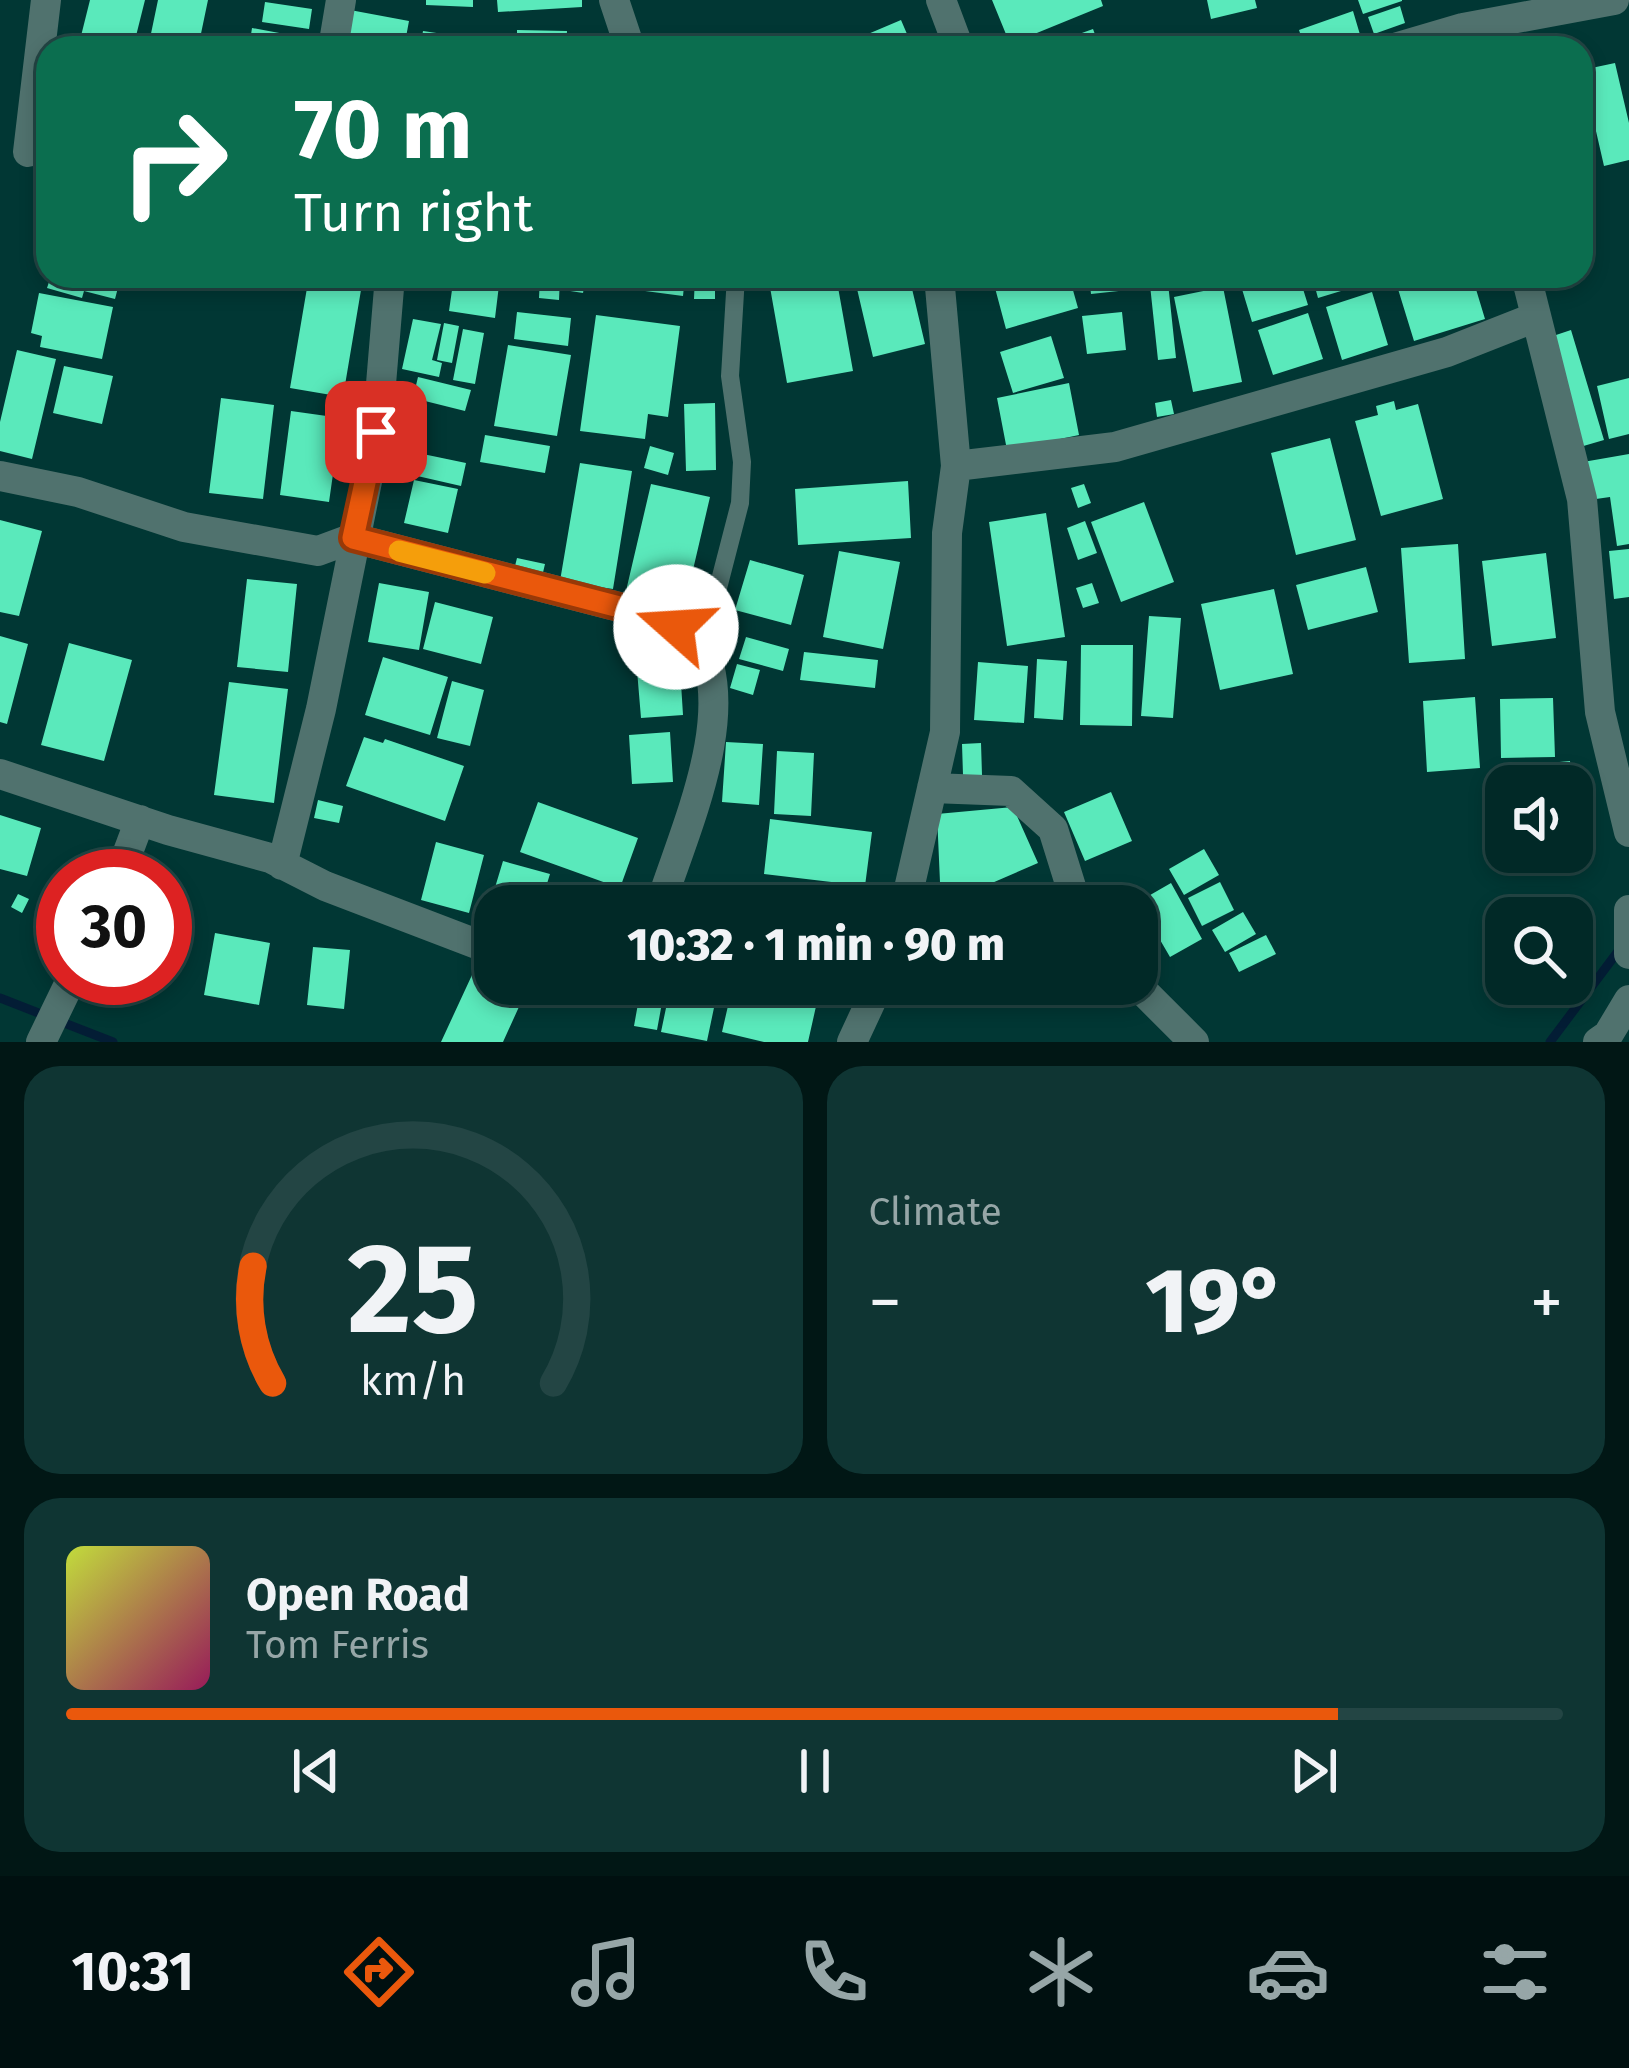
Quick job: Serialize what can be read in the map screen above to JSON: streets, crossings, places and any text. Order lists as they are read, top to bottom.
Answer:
{
  "page": {
    "turn": ["70 m", "Turn right"],
    "limit": "30",
    "trip": "10:32 · 1 min · 90 m",
    "tile": "Climate",
    "heat": ["−", "19°", "+"],
    "song": ["Open Road", "Tom Ferris"],
    "tabs": "10:31",
    "gauge": ["25", "km/h"]
  }
}
